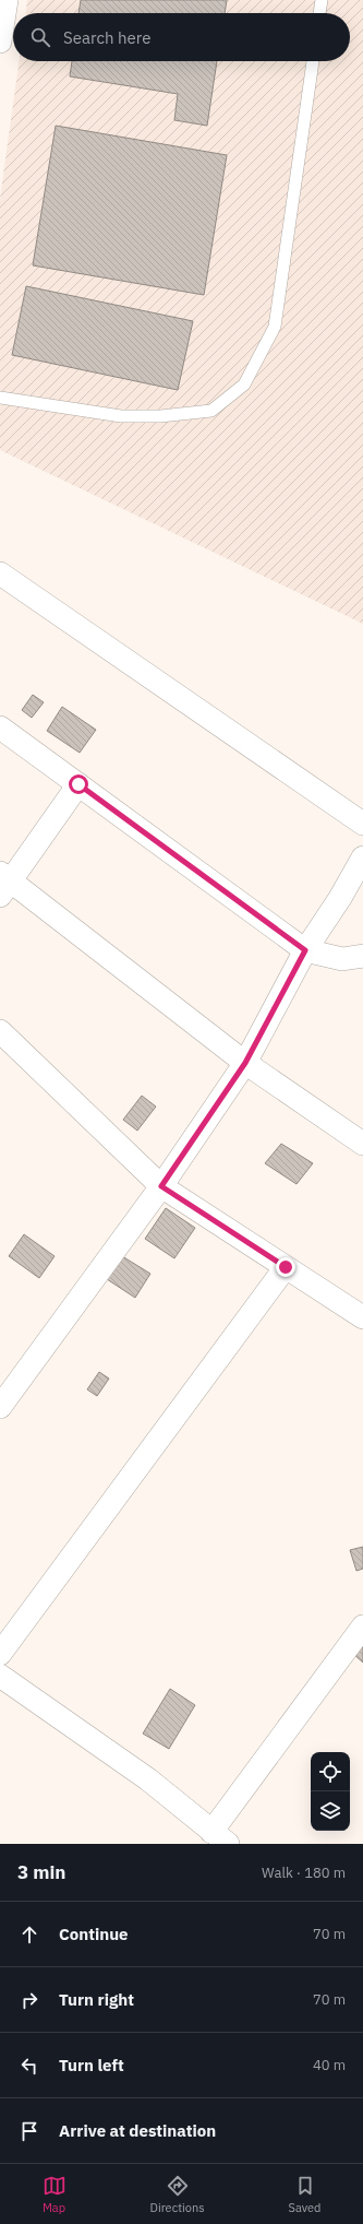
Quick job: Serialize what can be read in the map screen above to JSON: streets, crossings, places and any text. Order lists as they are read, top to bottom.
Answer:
{
  "page": {
    "search": "Search here",
    "heading": ["3 min", "Walk · 180 m"],
    "list": [
      ["Continue", "70 m"],
      ["Turn right", "70 m"],
      ["Turn left", "40 m"],
      "Arrive at destination"
    ],
    "nav": ["Map", "Directions", "Saved"]
  }
}
